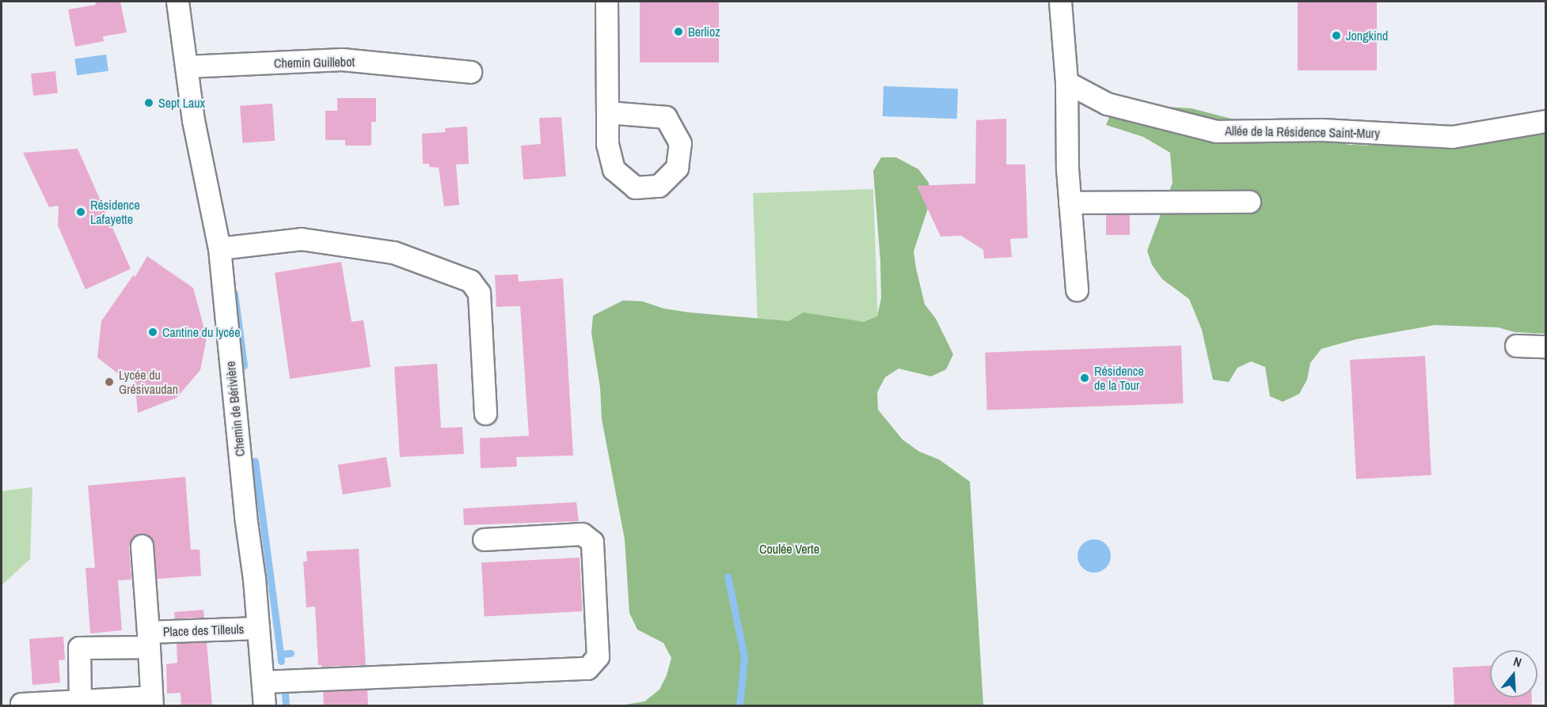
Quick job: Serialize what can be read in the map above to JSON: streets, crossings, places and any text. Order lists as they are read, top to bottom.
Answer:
{
  "streets": {
    "street": [
      "Chemin Guillebot",
      "Allée de la Résidence Saint-Mury",
      "Chemin de Bérivière",
      "Place des Tilleuls"
    ]
  },
  "crossings": [
    ["Chemin Guillebot", "Chemin de Bérivière"],
    ["Chemin de Bérivière", "Place des Tilleuls"]
  ],
  "parks": ["Coulée Verte"],
  "places": [
    "Berlioz",
    "Jongkind",
    "Sept Laux",
    "Résidence Lafayette",
    "Cantine du lycée",
    "Résidence de la Tour",
    "Lycée du Grésivaudan"
  ],
  "north": "top"
}
